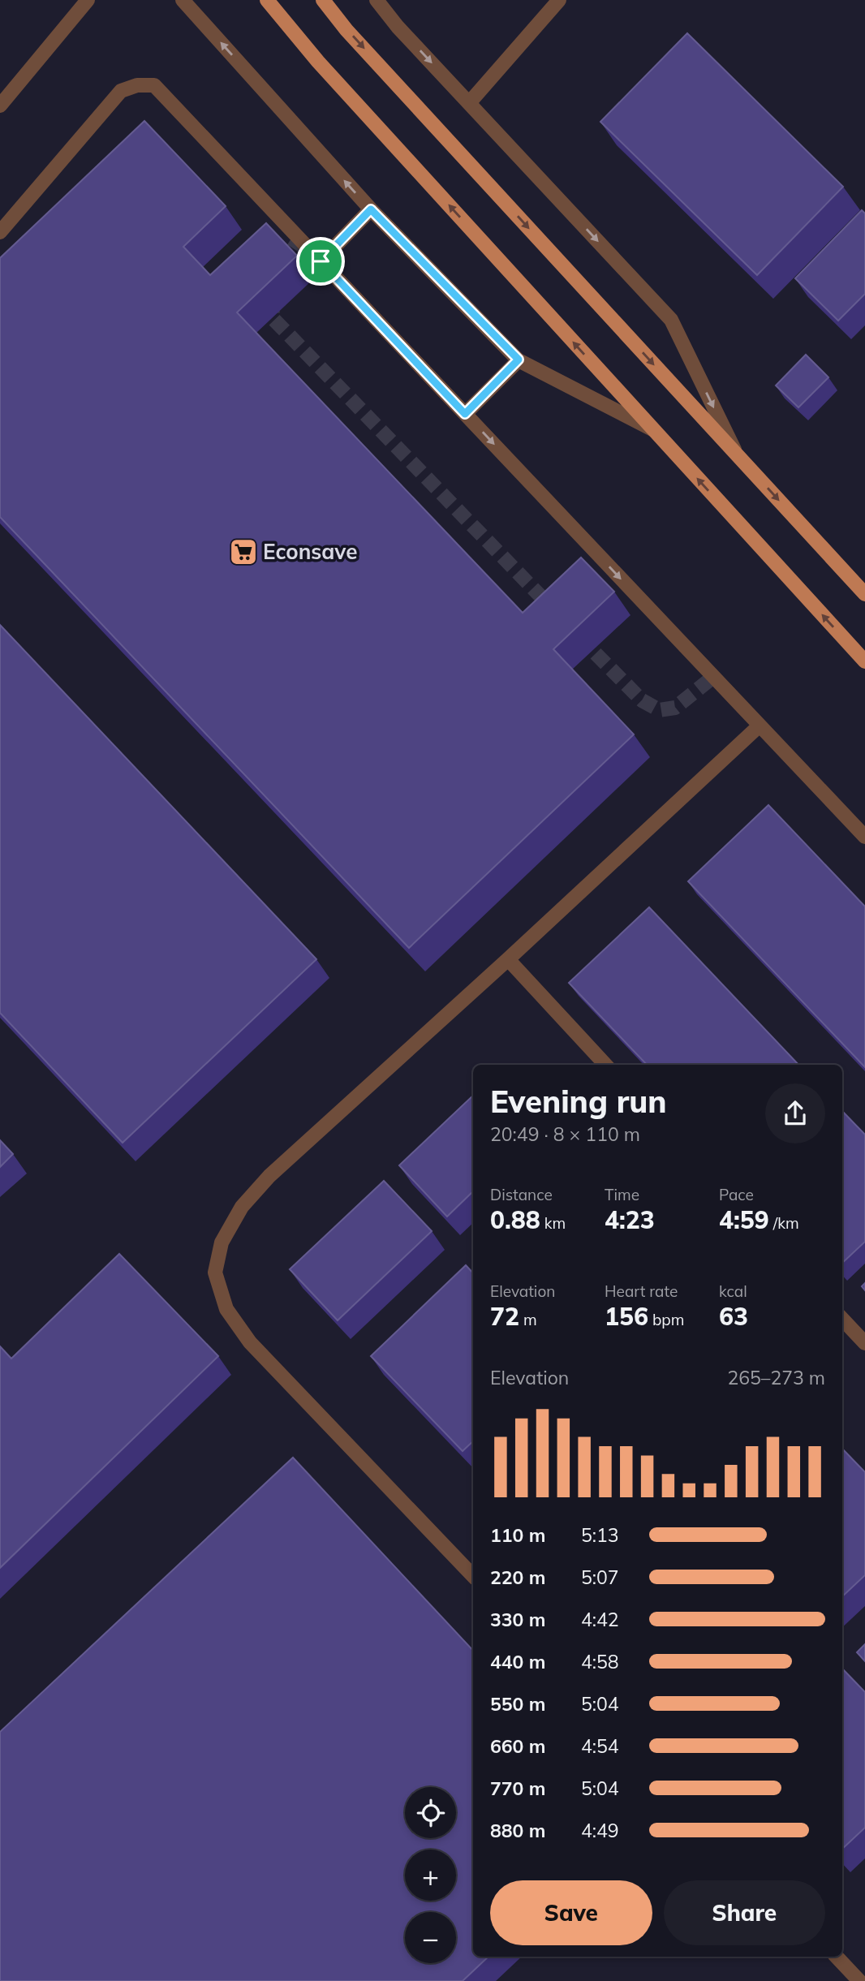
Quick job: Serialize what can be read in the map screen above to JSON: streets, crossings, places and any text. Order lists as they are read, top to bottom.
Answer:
{
  "places": {
    "supermarket": ["Econsave"]
  },
  "page": {
    "heading": ["Evening run", "20:49 · 8 × 110 m"],
    "stats": [
      ["Distance", "0.88 km"],
      ["Time", "4:23"],
      ["Pace", "4:59 /km"],
      ["Elevation", "72 m"],
      ["Heart rate", "156 bpm"],
      ["kcal", "63"]
    ],
    "chart": ["Elevation", "265–273 m"],
    "list": [
      {
        "name": "110 m",
        "note": "5:13"
      },
      {
        "name": "220 m",
        "note": "5:07"
      },
      {
        "name": "330 m",
        "note": "4:42"
      },
      {
        "name": "440 m",
        "note": "4:58"
      },
      {
        "name": "550 m",
        "note": "5:04"
      },
      {
        "name": "660 m",
        "note": "4:54"
      },
      {
        "name": "770 m",
        "note": "5:04"
      },
      {
        "name": "880 m",
        "note": "4:49"
      }
    ],
    "map_buttons": ["+", "−"],
    "buttons": ["Save", "Share"]
  }
}
